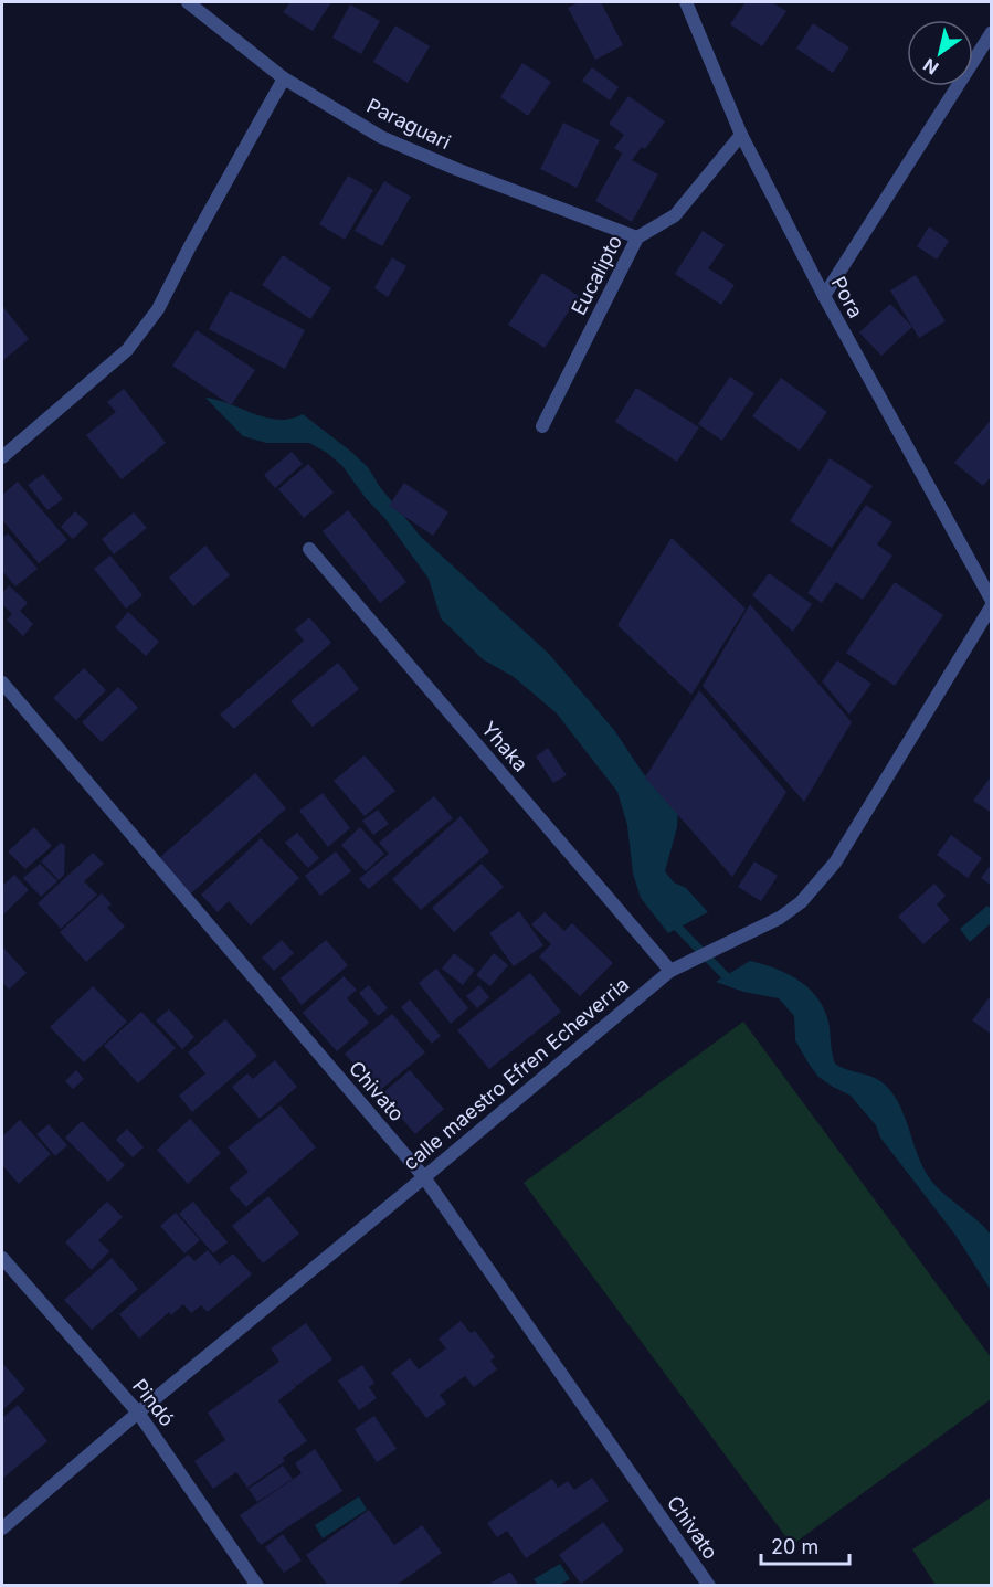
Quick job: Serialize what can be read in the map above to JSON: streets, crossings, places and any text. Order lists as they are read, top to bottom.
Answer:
{
  "streets": {
    "street": [
      "Paraguari",
      "Eucalipto",
      "Pora",
      "Yhaka",
      "calle maestro Efren Echeverria",
      "Chivato",
      "Pindó"
    ]
  },
  "crossings": [
    ["Paraguari", "Eucalipto"],
    ["Eucalipto", "Pora"],
    ["Pora", "calle maestro Efren Echeverria"],
    ["Yhaka", "calle maestro Efren Echeverria"],
    ["calle maestro Efren Echeverria", "Chivato"],
    ["calle maestro Efren Echeverria", "Pindó"]
  ],
  "scale_bar": "20 m",
  "north": "bottom left"
}
